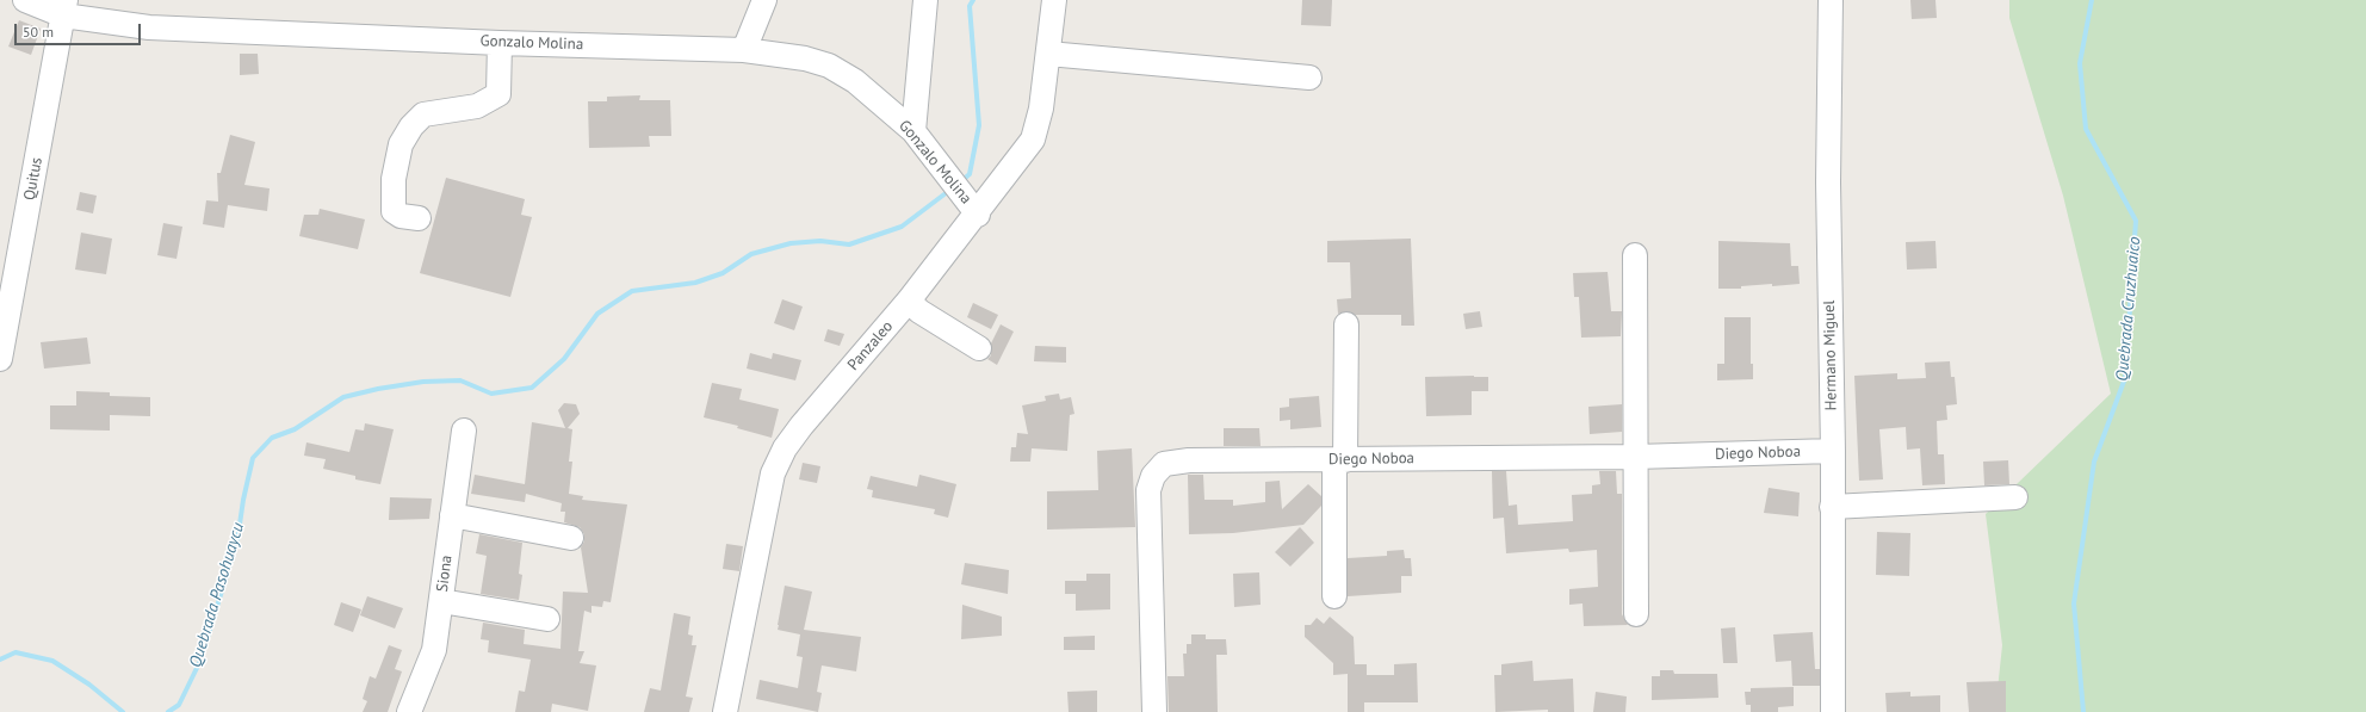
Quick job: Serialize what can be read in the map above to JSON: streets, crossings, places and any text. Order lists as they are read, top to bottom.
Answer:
{
  "streets": {
    "street": [
      "Gonzalo Molina",
      "Quitus",
      "Panzaleo",
      "Hermano Miguel",
      "Diego Noboa",
      "Siona"
    ]
  },
  "crossings": [
    ["Gonzalo Molina", "Quitus"],
    ["Gonzalo Molina", "Panzaleo"],
    ["Hermano Miguel", "Diego Noboa"]
  ],
  "water": ["Quebrada Cruzhuaico", "Quebrada Pasohuaycu"],
  "scale_bar": "50 m"
}
